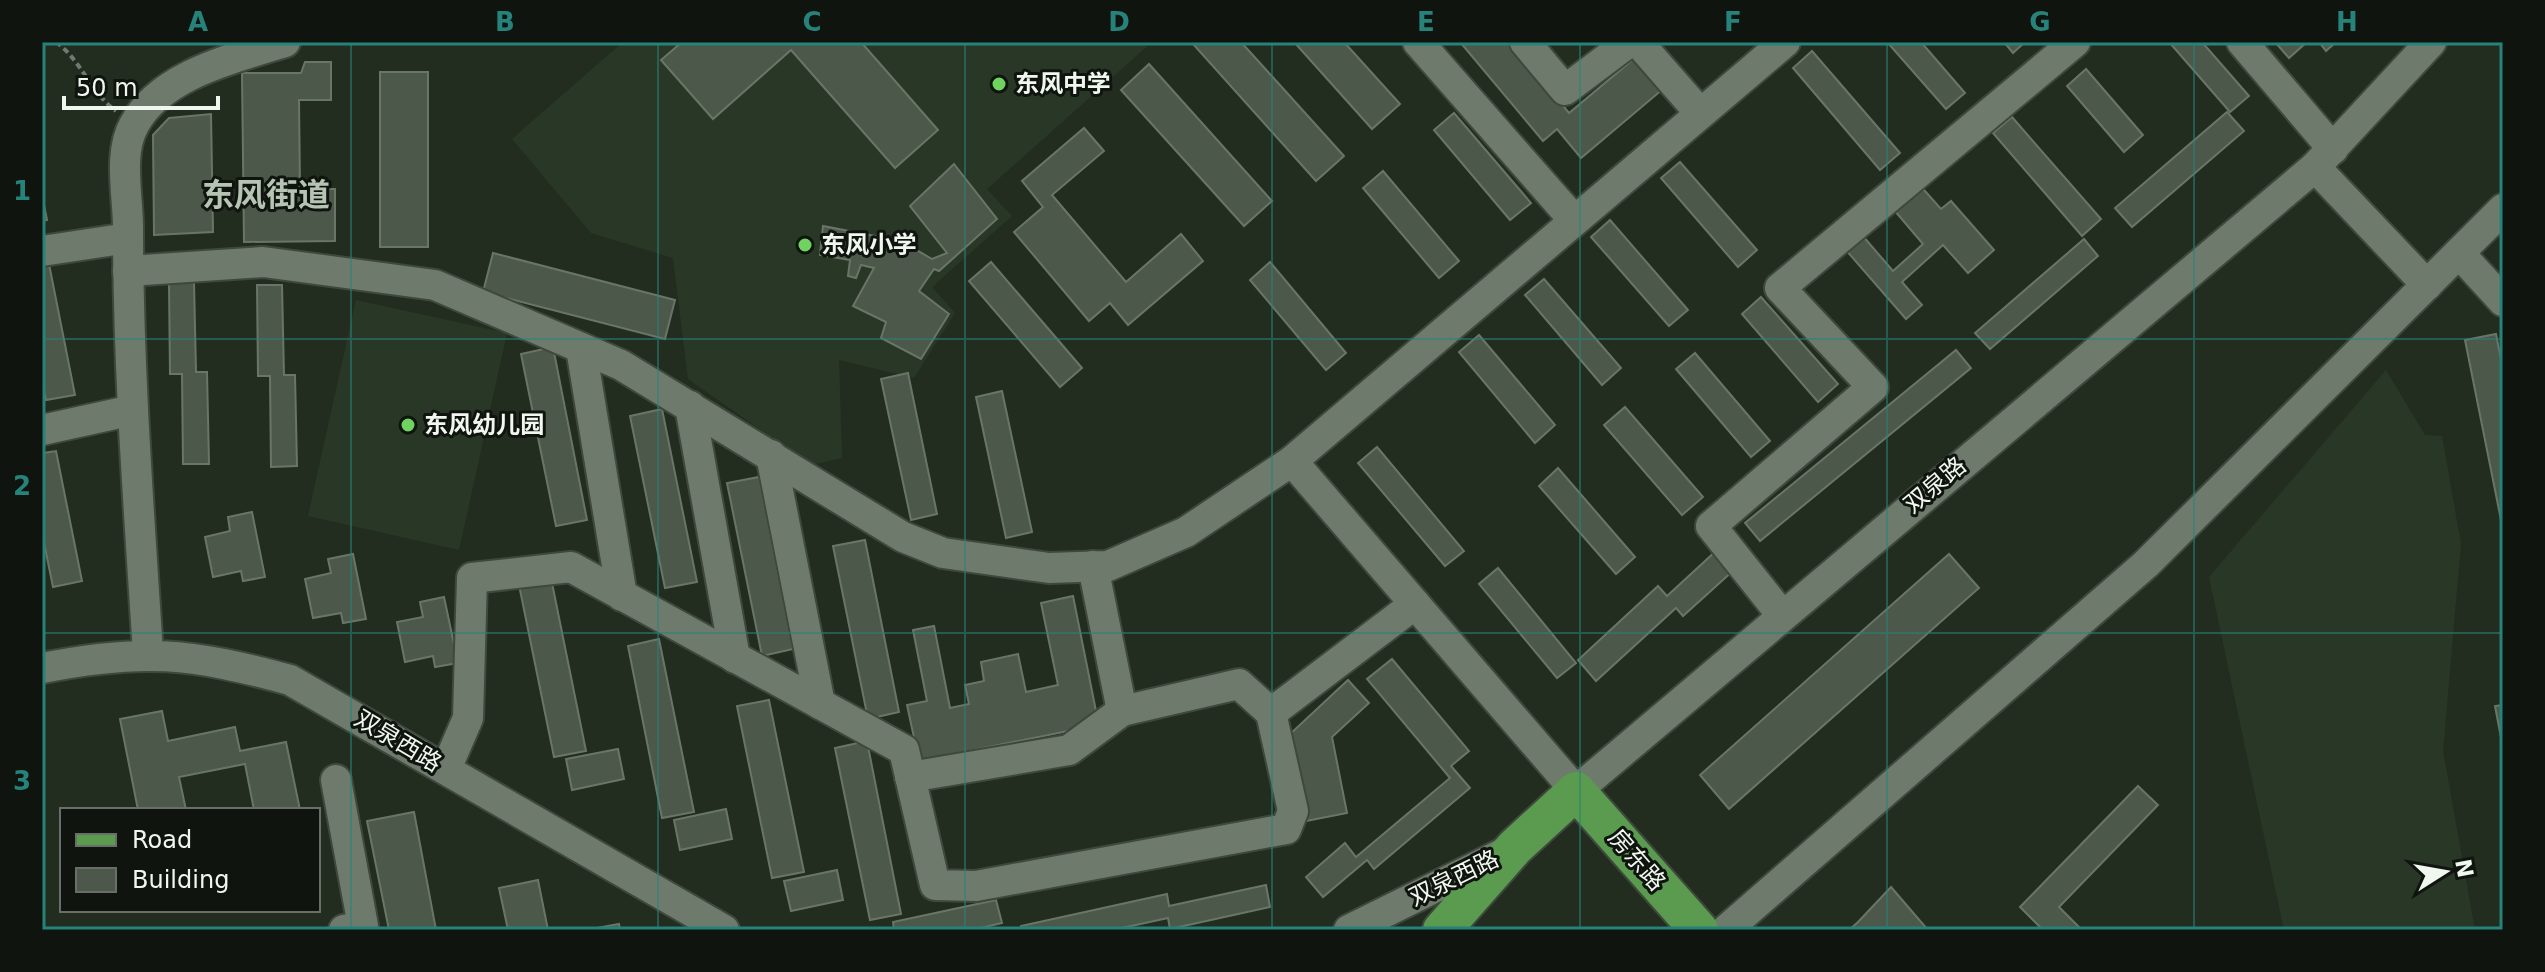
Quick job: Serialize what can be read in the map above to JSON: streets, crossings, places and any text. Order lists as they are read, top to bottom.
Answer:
{
  "streets": {
    "main road": ["双泉路", "房东路"],
    "street": ["双泉西路"]
  },
  "crossings": [
    ["双泉路", "双泉西路"],
    ["双泉路", "房东路"]
  ],
  "districts": ["东风街道"],
  "places": ["东风中学", "东风小学", "东风幼儿园"],
  "legend": ["Road", "Building"],
  "scale_bar": "50 m",
  "north": "right",
  "grid": {
    "columns": [
      "A",
      "B",
      "C",
      "D",
      "E",
      "F",
      "G",
      "H"
    ],
    "rows": ["1", "2", "3"]
  }
}
